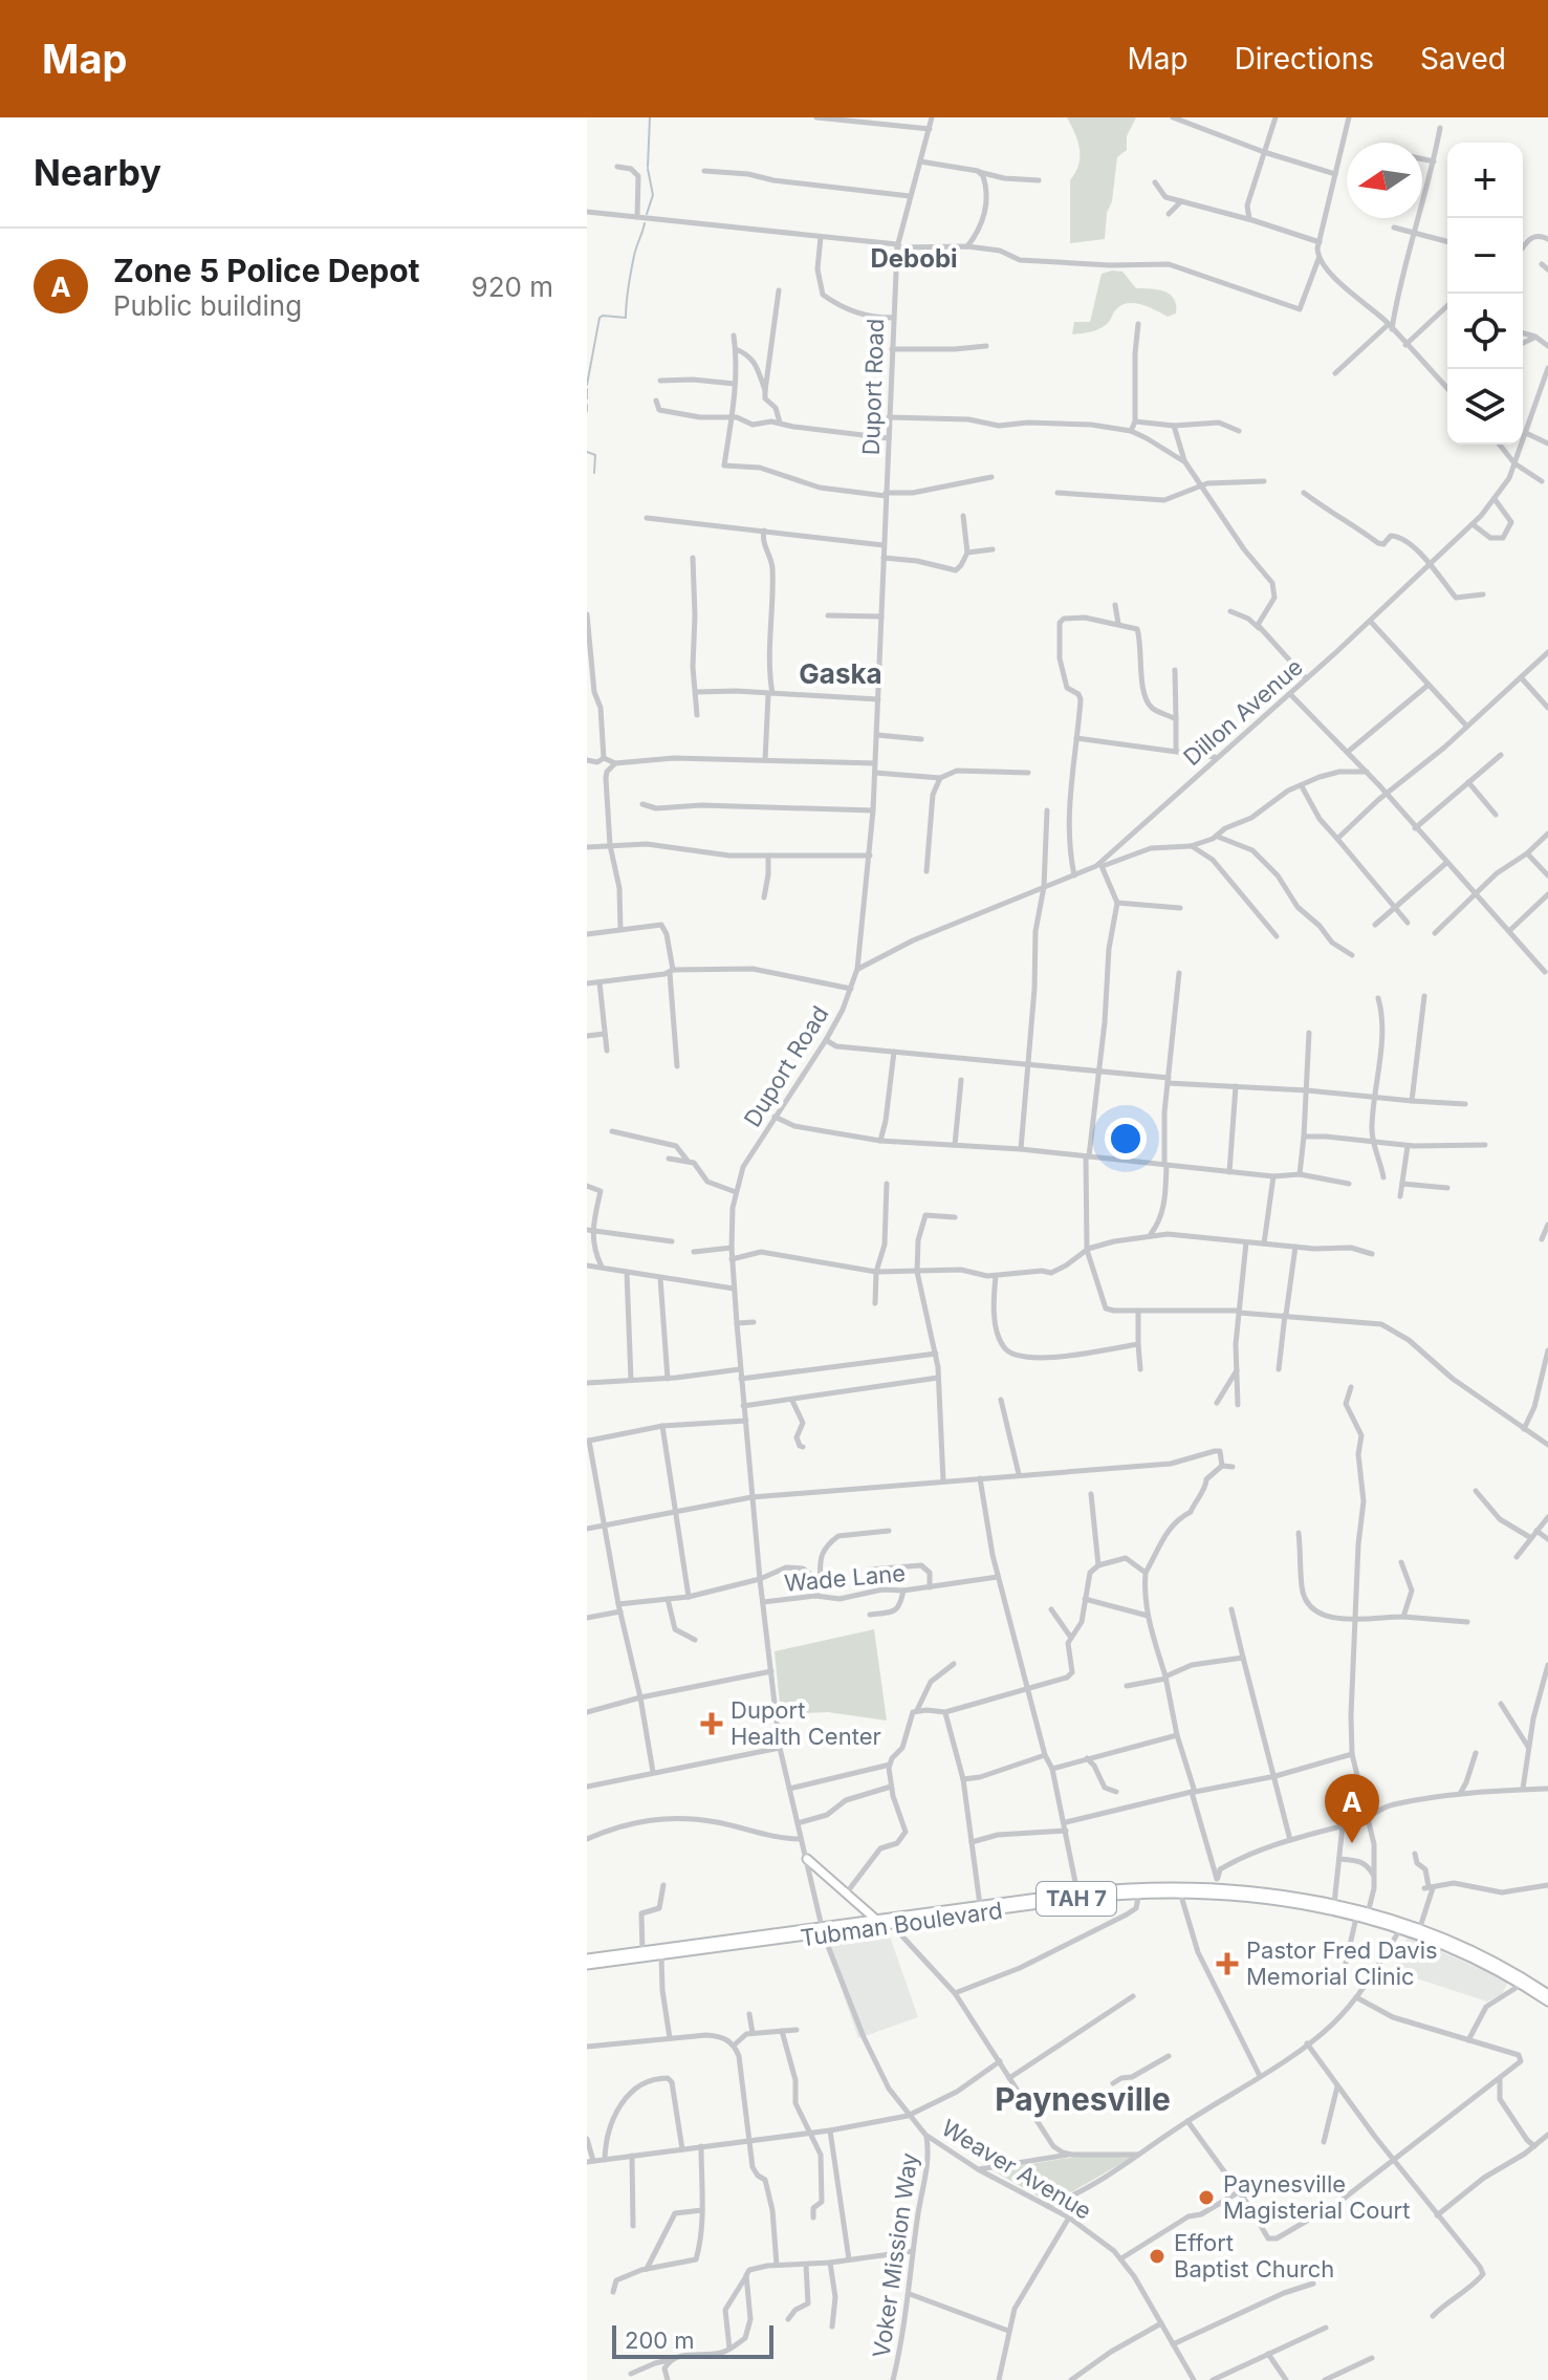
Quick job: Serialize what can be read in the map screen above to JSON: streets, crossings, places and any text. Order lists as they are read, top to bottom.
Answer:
{
  "streets": {
    "highway": ["TAH 7", "Tubman Boulevard"],
    "street": [
      "Duport Road",
      "Dillon Avenue",
      "Wade Lane",
      "Weaver Avenue",
      "Voker Mission Way"
    ]
  },
  "crossings": [
    ["Duport Road", "Dillon Avenue"],
    ["Duport Road", "Wade Lane"],
    ["Duport Road", "Tubman Boulevard"],
    ["Duport Road", "Weaver Avenue"],
    ["Tubman Boulevard", "Weaver Avenue"],
    ["Weaver Avenue", "Voker Mission Way"]
  ],
  "districts": ["Debobi", "Gaska", "Paynesville"],
  "places": {
    "health": ["Duport Health Center", "Pastor Fred Davis Memorial Clinic"],
    "other": ["Paynesville Magisterial Court", "Effort Baptist Church"]
  },
  "scale_bar": "200 m",
  "north": "left",
  "page": {
    "header": "Map",
    "nav": ["Map", "Directions", "Saved"],
    "heading": "Nearby",
    "map_buttons": ["+", "−"],
    "list": [
      {
        "mark": "A",
        "name": "Zone 5 Police Depot",
        "note": "Public building",
        "value": "920 m"
      }
    ],
    "pins": "A",
    "scale": "200 m"
  }
}
